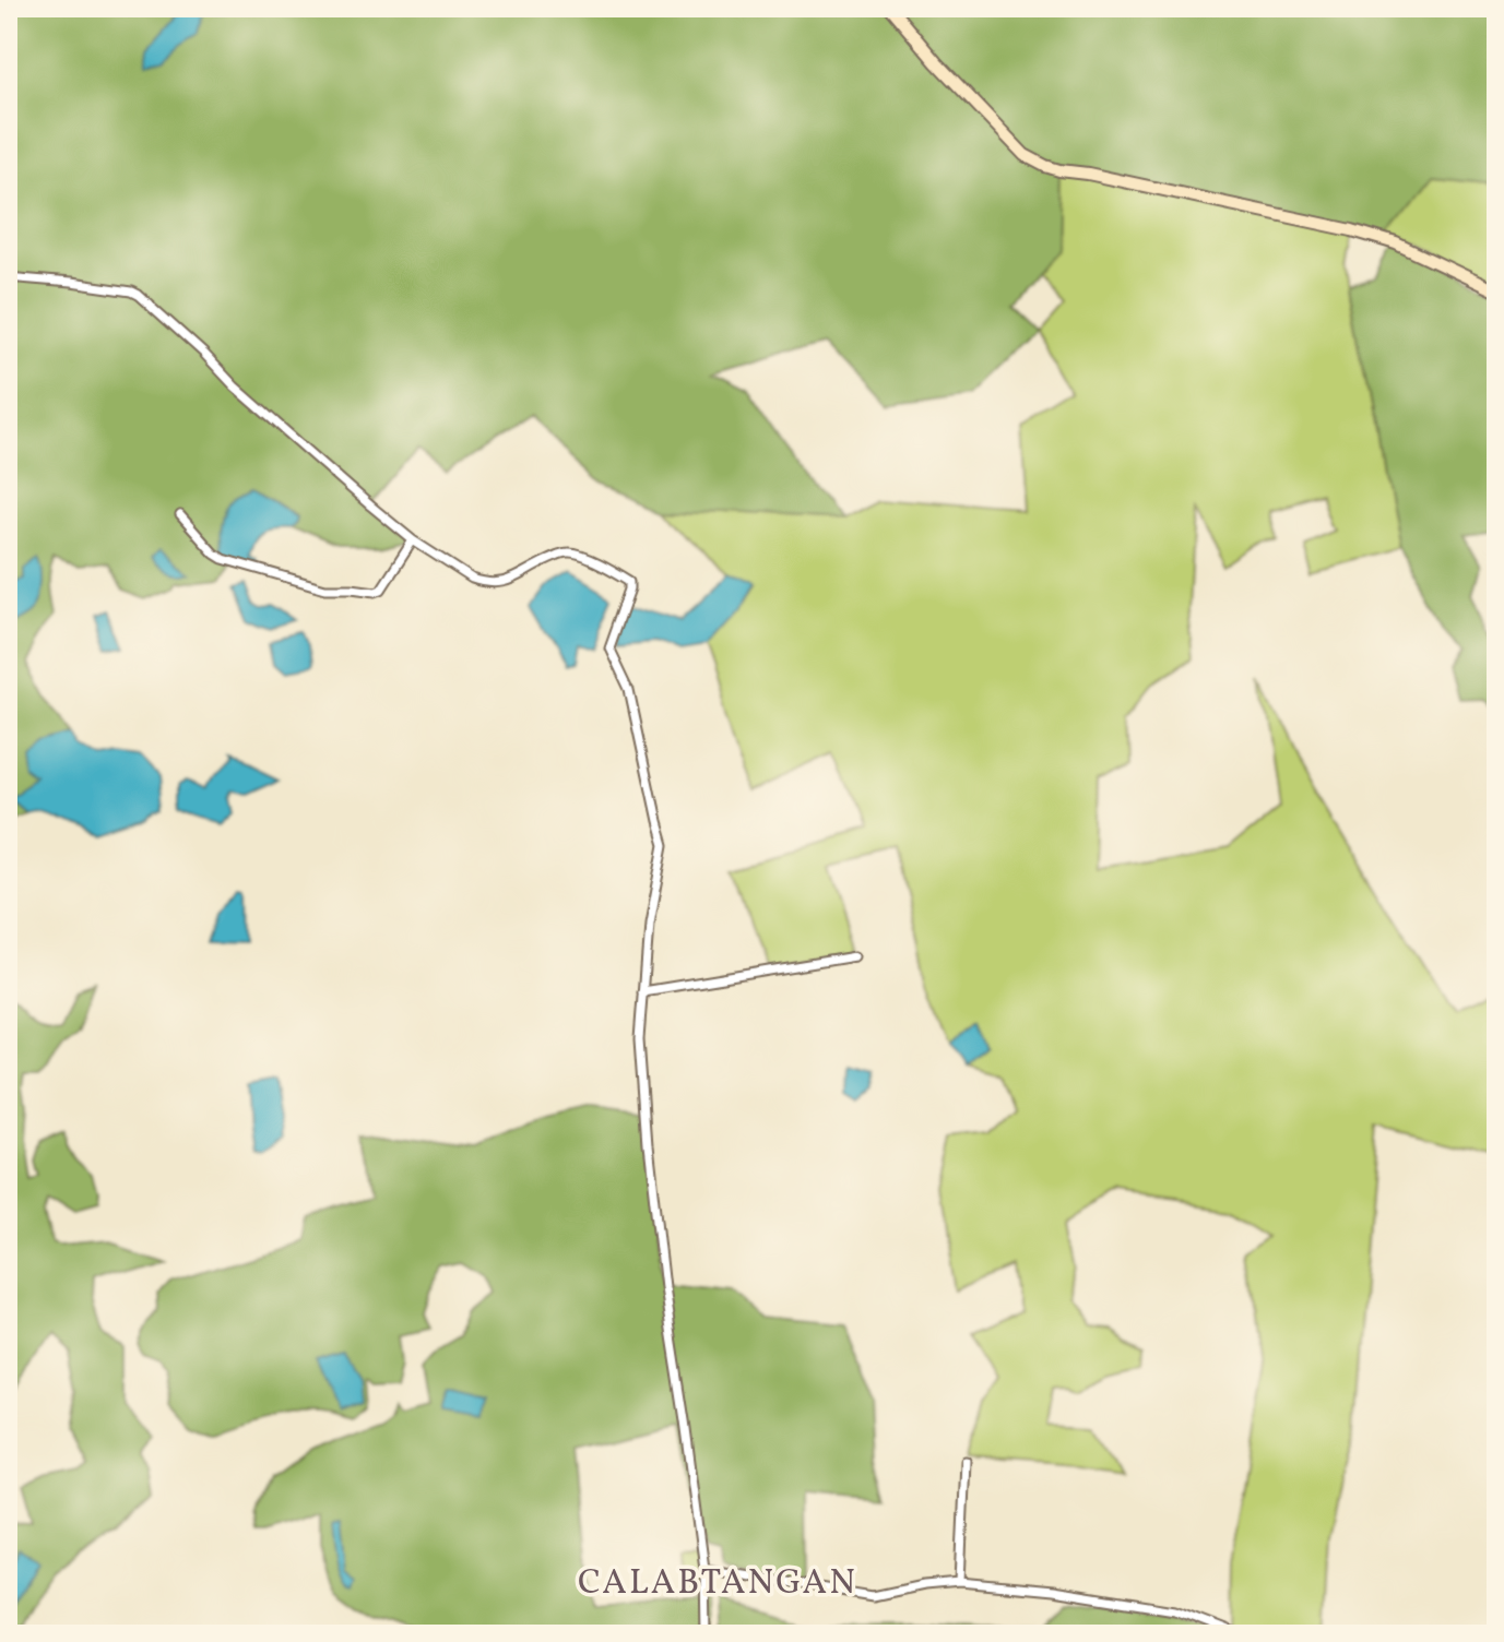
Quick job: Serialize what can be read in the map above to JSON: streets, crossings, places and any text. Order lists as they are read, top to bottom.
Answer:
{
  "districts": ["CALABTANGAN"]
}
